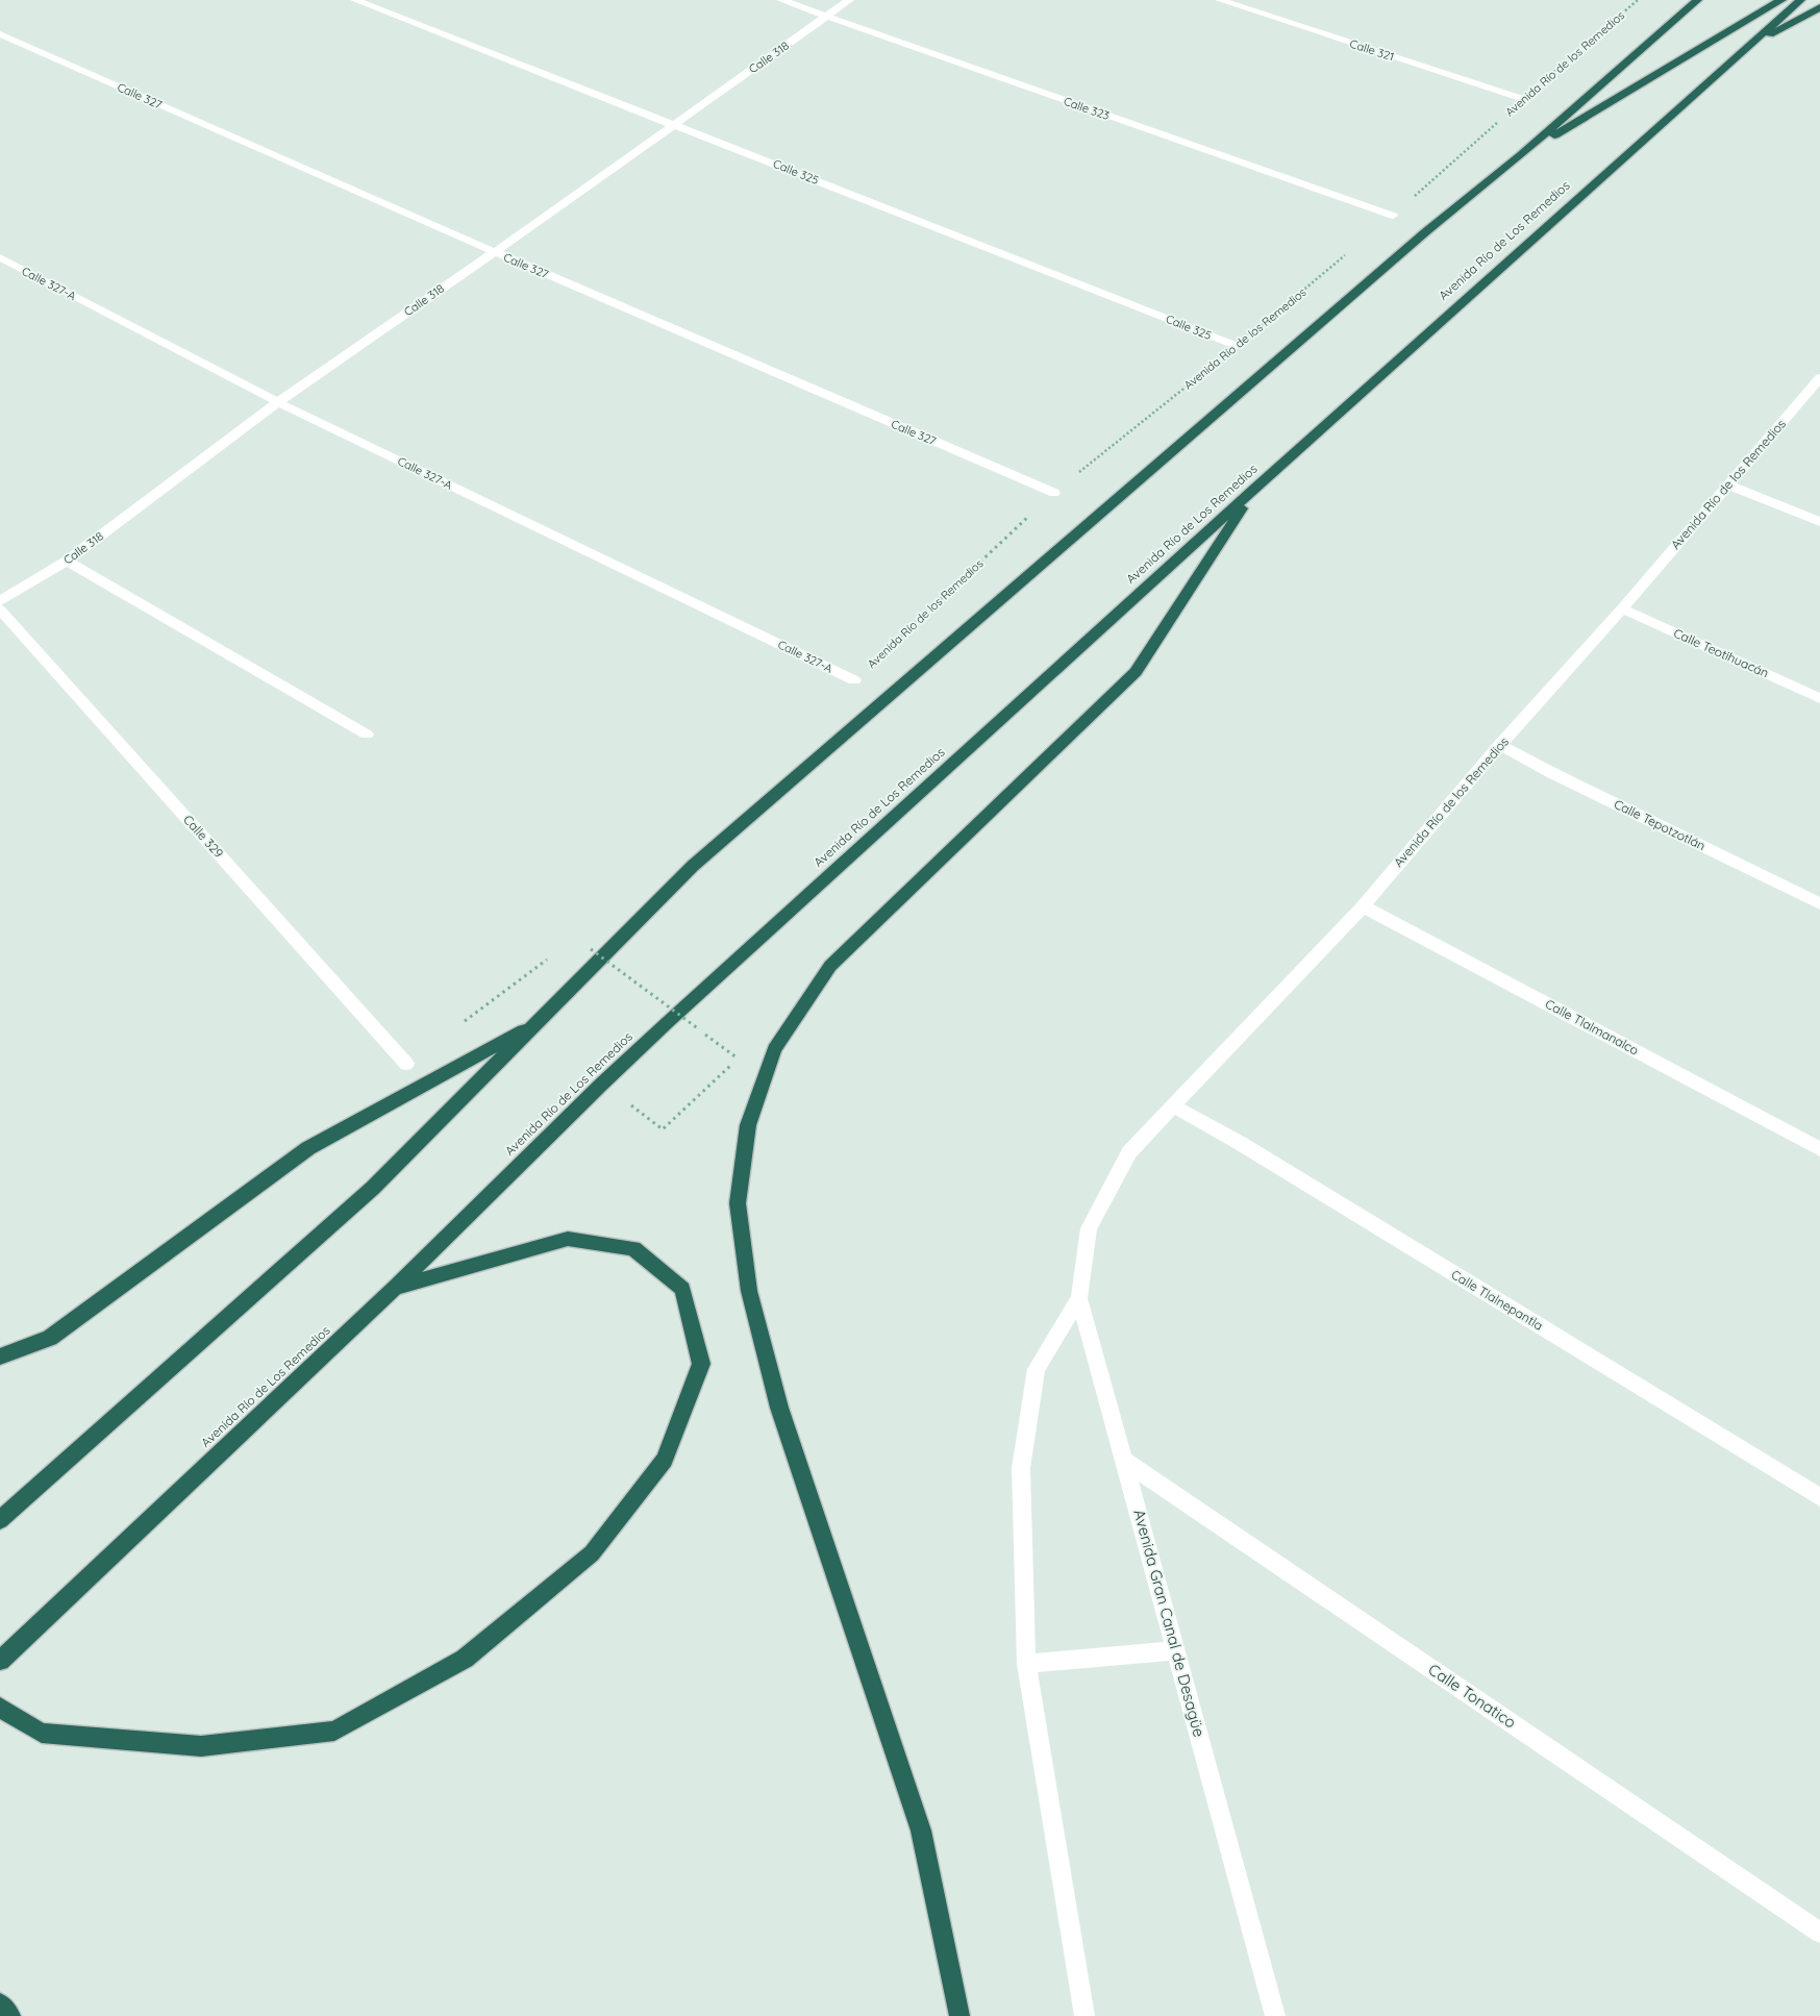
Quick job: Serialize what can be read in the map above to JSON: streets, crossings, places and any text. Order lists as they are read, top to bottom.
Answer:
{
  "streets": {
    "highway": ["Avenida Río de Los Remedios"],
    "street": [
      "Calle 321",
      "Calle 318",
      "Avenida Río de los Remedios",
      "Calle 327",
      "Calle 323",
      "Calle 325",
      "Calle 327-A",
      "Calle Teotihuacán",
      "Calle Tepotzotlán",
      "Calle 329",
      "Calle Tlalmanalco",
      "Calle Tlalnepantla",
      "Avenida Gran Canal de Desagüe",
      "Calle Tonatico"
    ]
  },
  "crossings": [
    ["Calle 321", "Avenida Río de los Remedios"],
    ["Calle 318", "Calle 327"],
    ["Calle 318", "Calle 323"],
    ["Calle 318", "Calle 325"],
    ["Calle 318", "Calle 327-A"],
    ["Avenida Río de los Remedios", "Calle 327"],
    ["Avenida Río de los Remedios", "Calle 323"],
    ["Avenida Río de los Remedios", "Calle 325"],
    ["Avenida Río de los Remedios", "Calle 327-A"],
    ["Avenida Río de los Remedios", "Calle Teotihuacán"],
    ["Avenida Río de los Remedios", "Calle Tepotzotlán"],
    ["Avenida Río de los Remedios", "Calle Tlalmanalco"],
    ["Avenida Río de los Remedios", "Calle Tlalnepantla"],
    ["Avenida Río de los Remedios", "Avenida Gran Canal de Desagüe"],
    ["Avenida Gran Canal de Desagüe", "Calle Tonatico"]
  ]
}
